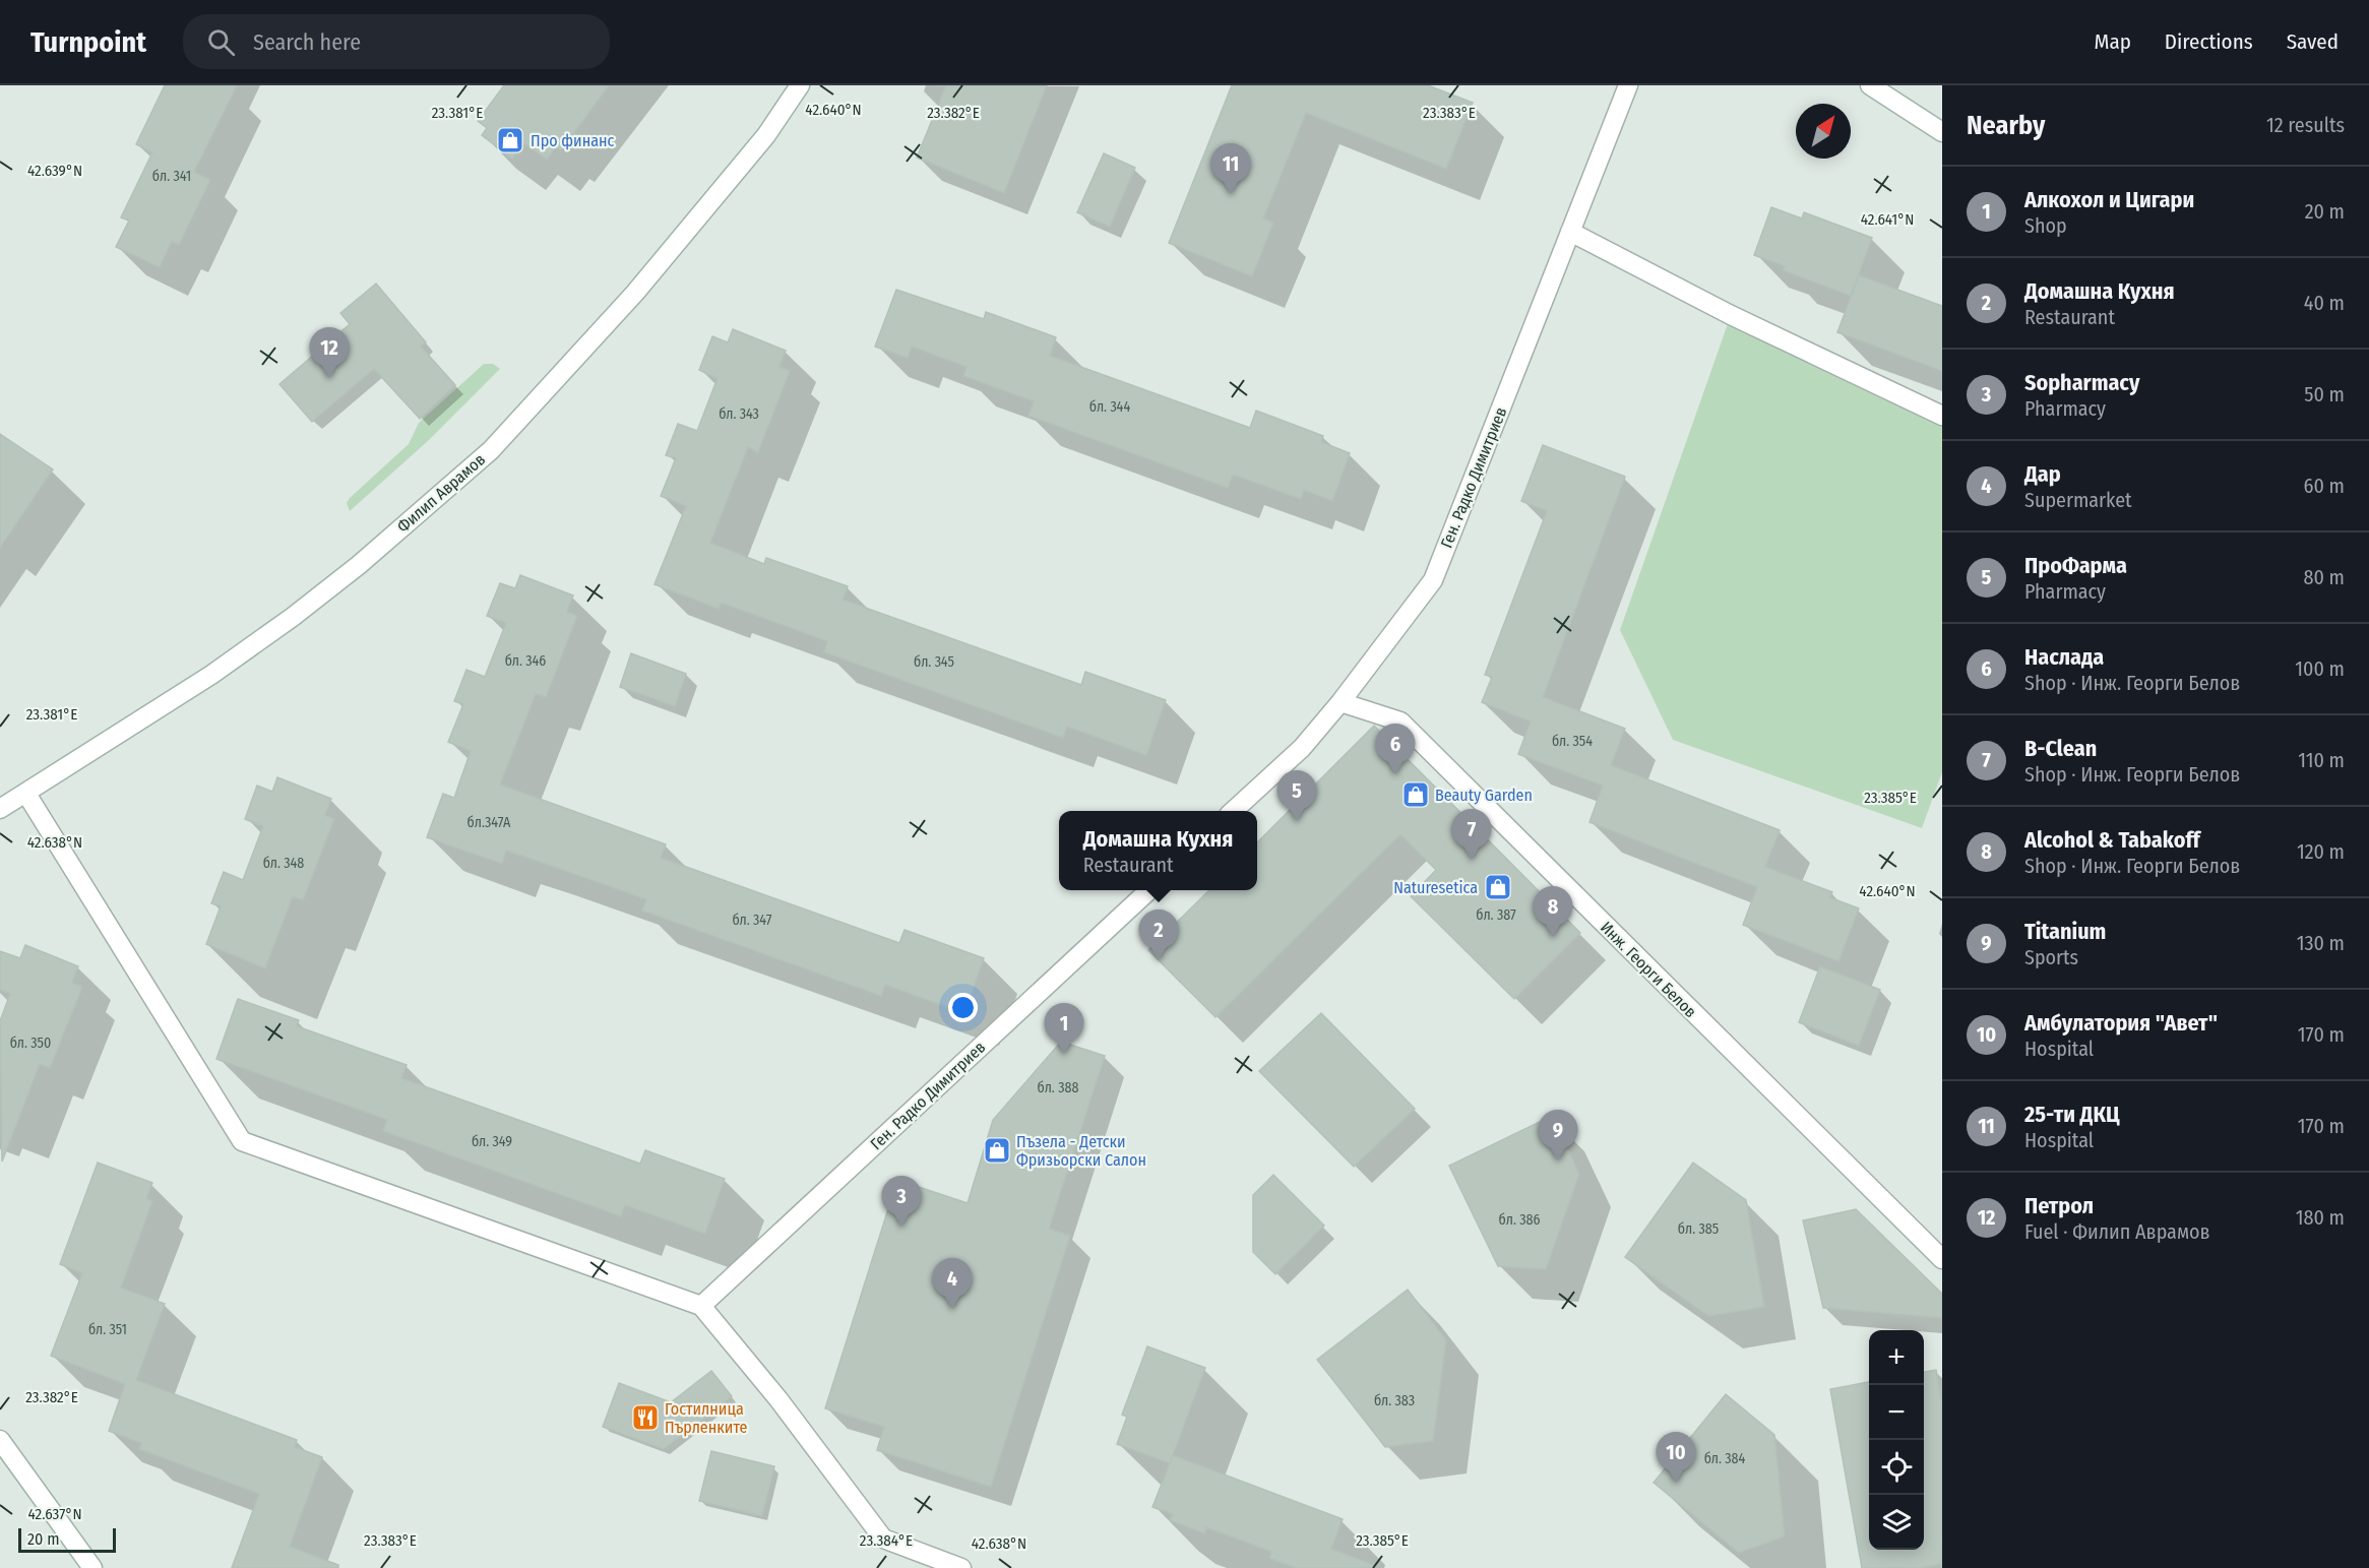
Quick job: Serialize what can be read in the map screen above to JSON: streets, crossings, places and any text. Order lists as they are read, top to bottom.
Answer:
{
  "streets": {
    "street": ["Ген. Радко Димитриев", "Филип Аврамов", "Инж. Георги Белов"]
  },
  "crossings": [
    ["Ген. Радко Димитриев", "Инж. Георги Белов"]
  ],
  "places": {
    "shop": [
      "Про финанс",
      "Beauty Garden",
      "Naturesetica",
      "Пъзела - Детски Фризьорски Салон"
    ],
    "restaurant": ["Гостилница Пърленките"]
  },
  "house_numbers": [
    "бл. 341",
    "бл. 344",
    "бл. 343",
    "бл. 346",
    "бл. 345",
    "бл. 354",
    "бл.347А",
    "бл. 348",
    "бл. 387",
    "бл. 347",
    "бл. 350",
    "бл. 388",
    "бл. 349",
    "бл. 386",
    "бл. 385",
    "бл. 351",
    "бл. 383",
    "бл. 384"
  ],
  "scale_bar": "20 m",
  "north": "top right",
  "page": {
    "header": "Turnpoint",
    "search": "Search here",
    "nav": ["Map", "Directions", "Saved"],
    "heading": ["Nearby", "12 results"],
    "pins": [
      "11",
      "12",
      "6",
      "5",
      "7",
      "8",
      "2",
      "1",
      "9",
      "3",
      "4",
      "10"
    ],
    "list": [
      {
        "mark": "1",
        "name": "Алкохол и Цигари",
        "note": "Shop",
        "value": "20 m"
      },
      {
        "mark": "2",
        "name": "Домашна Кухня",
        "note": "Restaurant",
        "value": "40 m"
      },
      {
        "mark": "3",
        "name": "Sopharmacy",
        "note": "Pharmacy",
        "value": "50 m"
      },
      {
        "mark": "4",
        "name": "Дар",
        "note": "Supermarket",
        "value": "60 m"
      },
      {
        "mark": "5",
        "name": "ПроФарма",
        "note": "Pharmacy",
        "value": "80 m"
      },
      {
        "mark": "6",
        "name": "Наслада",
        "note": "Shop · Инж. Георги Белов",
        "value": "100 m"
      },
      {
        "mark": "7",
        "name": "B-Clean",
        "note": "Shop · Инж. Георги Белов",
        "value": "110 m"
      },
      {
        "mark": "8",
        "name": "Alcohol & Tabakoff",
        "note": "Shop · Инж. Георги Белов",
        "value": "120 m"
      },
      {
        "mark": "9",
        "name": "Titanium",
        "note": "Sports",
        "value": "130 m"
      },
      {
        "mark": "10",
        "name": "Амбулатория \"Авет\"",
        "note": "Hospital",
        "value": "170 m"
      },
      {
        "mark": "11",
        "name": "25-ти ДКЦ",
        "note": "Hospital",
        "value": "170 m"
      },
      {
        "mark": "12",
        "name": "Петрол",
        "note": "Fuel · Филип Аврамов",
        "value": "180 m"
      }
    ],
    "popup": ["Домашна Кухня", "Restaurant"],
    "map_buttons": ["+", "−"],
    "scale": "20 m"
  },
  "coordinates": [
    "42.640°N",
    "23.381°E",
    "23.382°E",
    "23.383°E",
    "42.639°N",
    "42.641°N",
    "23.385°E",
    "42.638°N",
    "42.637°N",
    "23.384°E"
  ]
}
